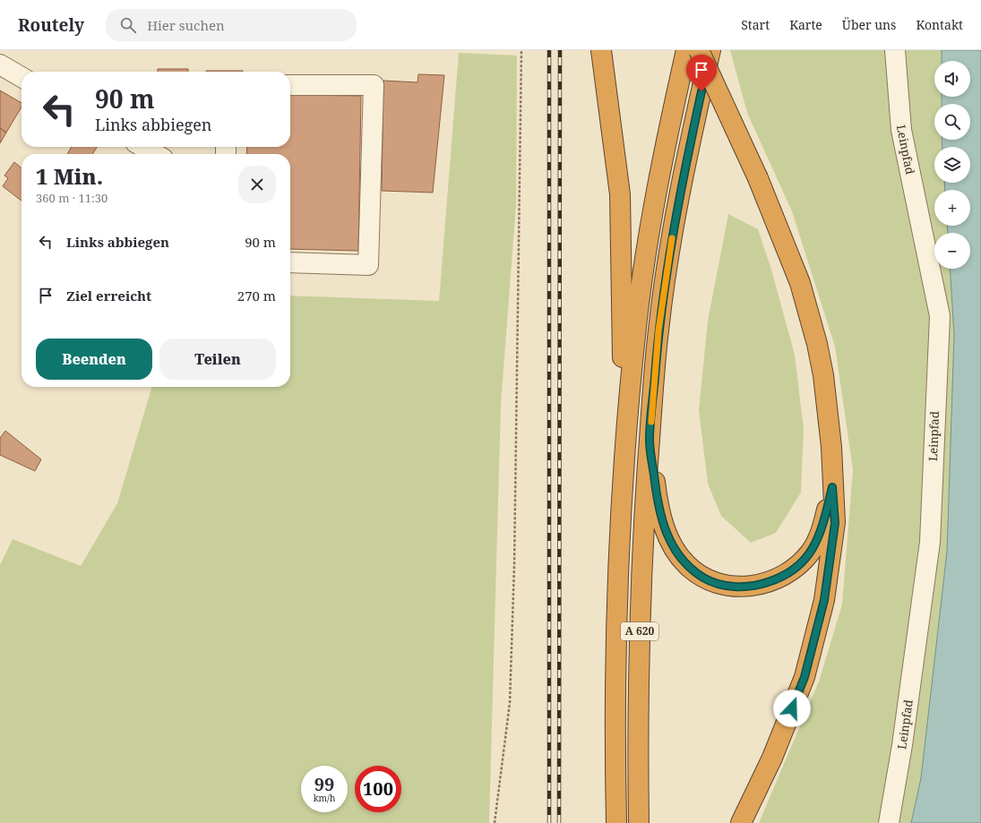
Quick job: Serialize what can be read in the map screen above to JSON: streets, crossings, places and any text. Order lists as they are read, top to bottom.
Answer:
{
  "streets": {
    "highway": ["A 620"],
    "lane": ["Leinpfad"]
  },
  "page": {
    "header": "Routely",
    "search": "Hier suchen",
    "nav": [
      "Start",
      "Karte",
      "Über uns",
      "Kontakt"
    ],
    "map_buttons": ["+", "−"],
    "turn": ["90 m", "Links abbiegen"],
    "heading": ["1 Min.", "360 m · 11:30"],
    "list": [
      {
        "name": "Links abbiegen",
        "value": "90 m"
      },
      {
        "name": "Ziel erreicht",
        "value": "270 m"
      }
    ],
    "buttons": ["Beenden", "Teilen"],
    "speed": "99 km/h",
    "limit": "100"
  }
}
